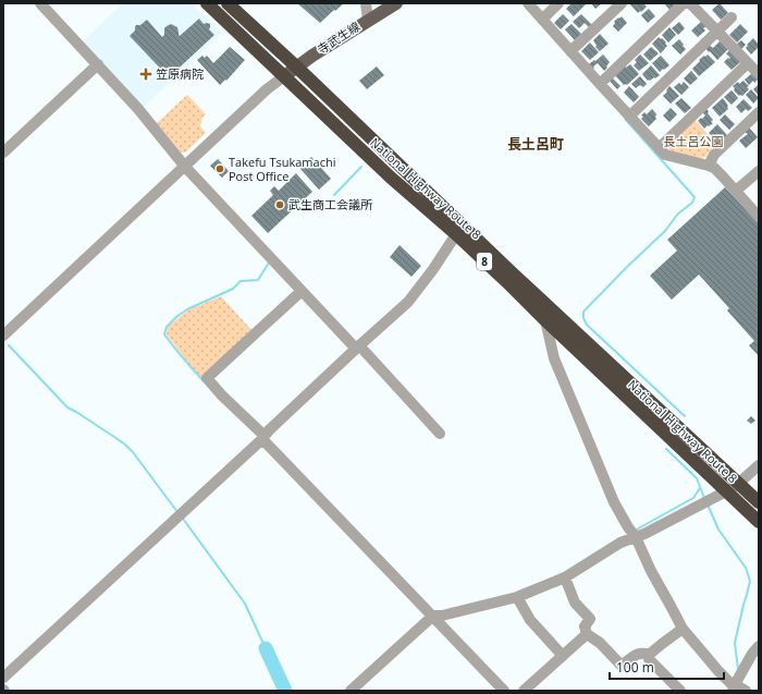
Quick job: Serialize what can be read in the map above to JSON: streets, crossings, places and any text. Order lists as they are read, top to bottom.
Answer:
{
  "streets": {
    "highway": ["National Highway Route 8", "8"],
    "main road": ["寺武生線"]
  },
  "crossings": [
    ["寺武生線", "National Highway Route 8"]
  ],
  "districts": ["長土呂町"],
  "parks": ["長土呂公園"],
  "places": {
    "health": ["笠原病院"],
    "other": ["Takefu Tsukamachi Post Office", "武生商工会議所"]
  },
  "scale_bar": "100 m"
}
